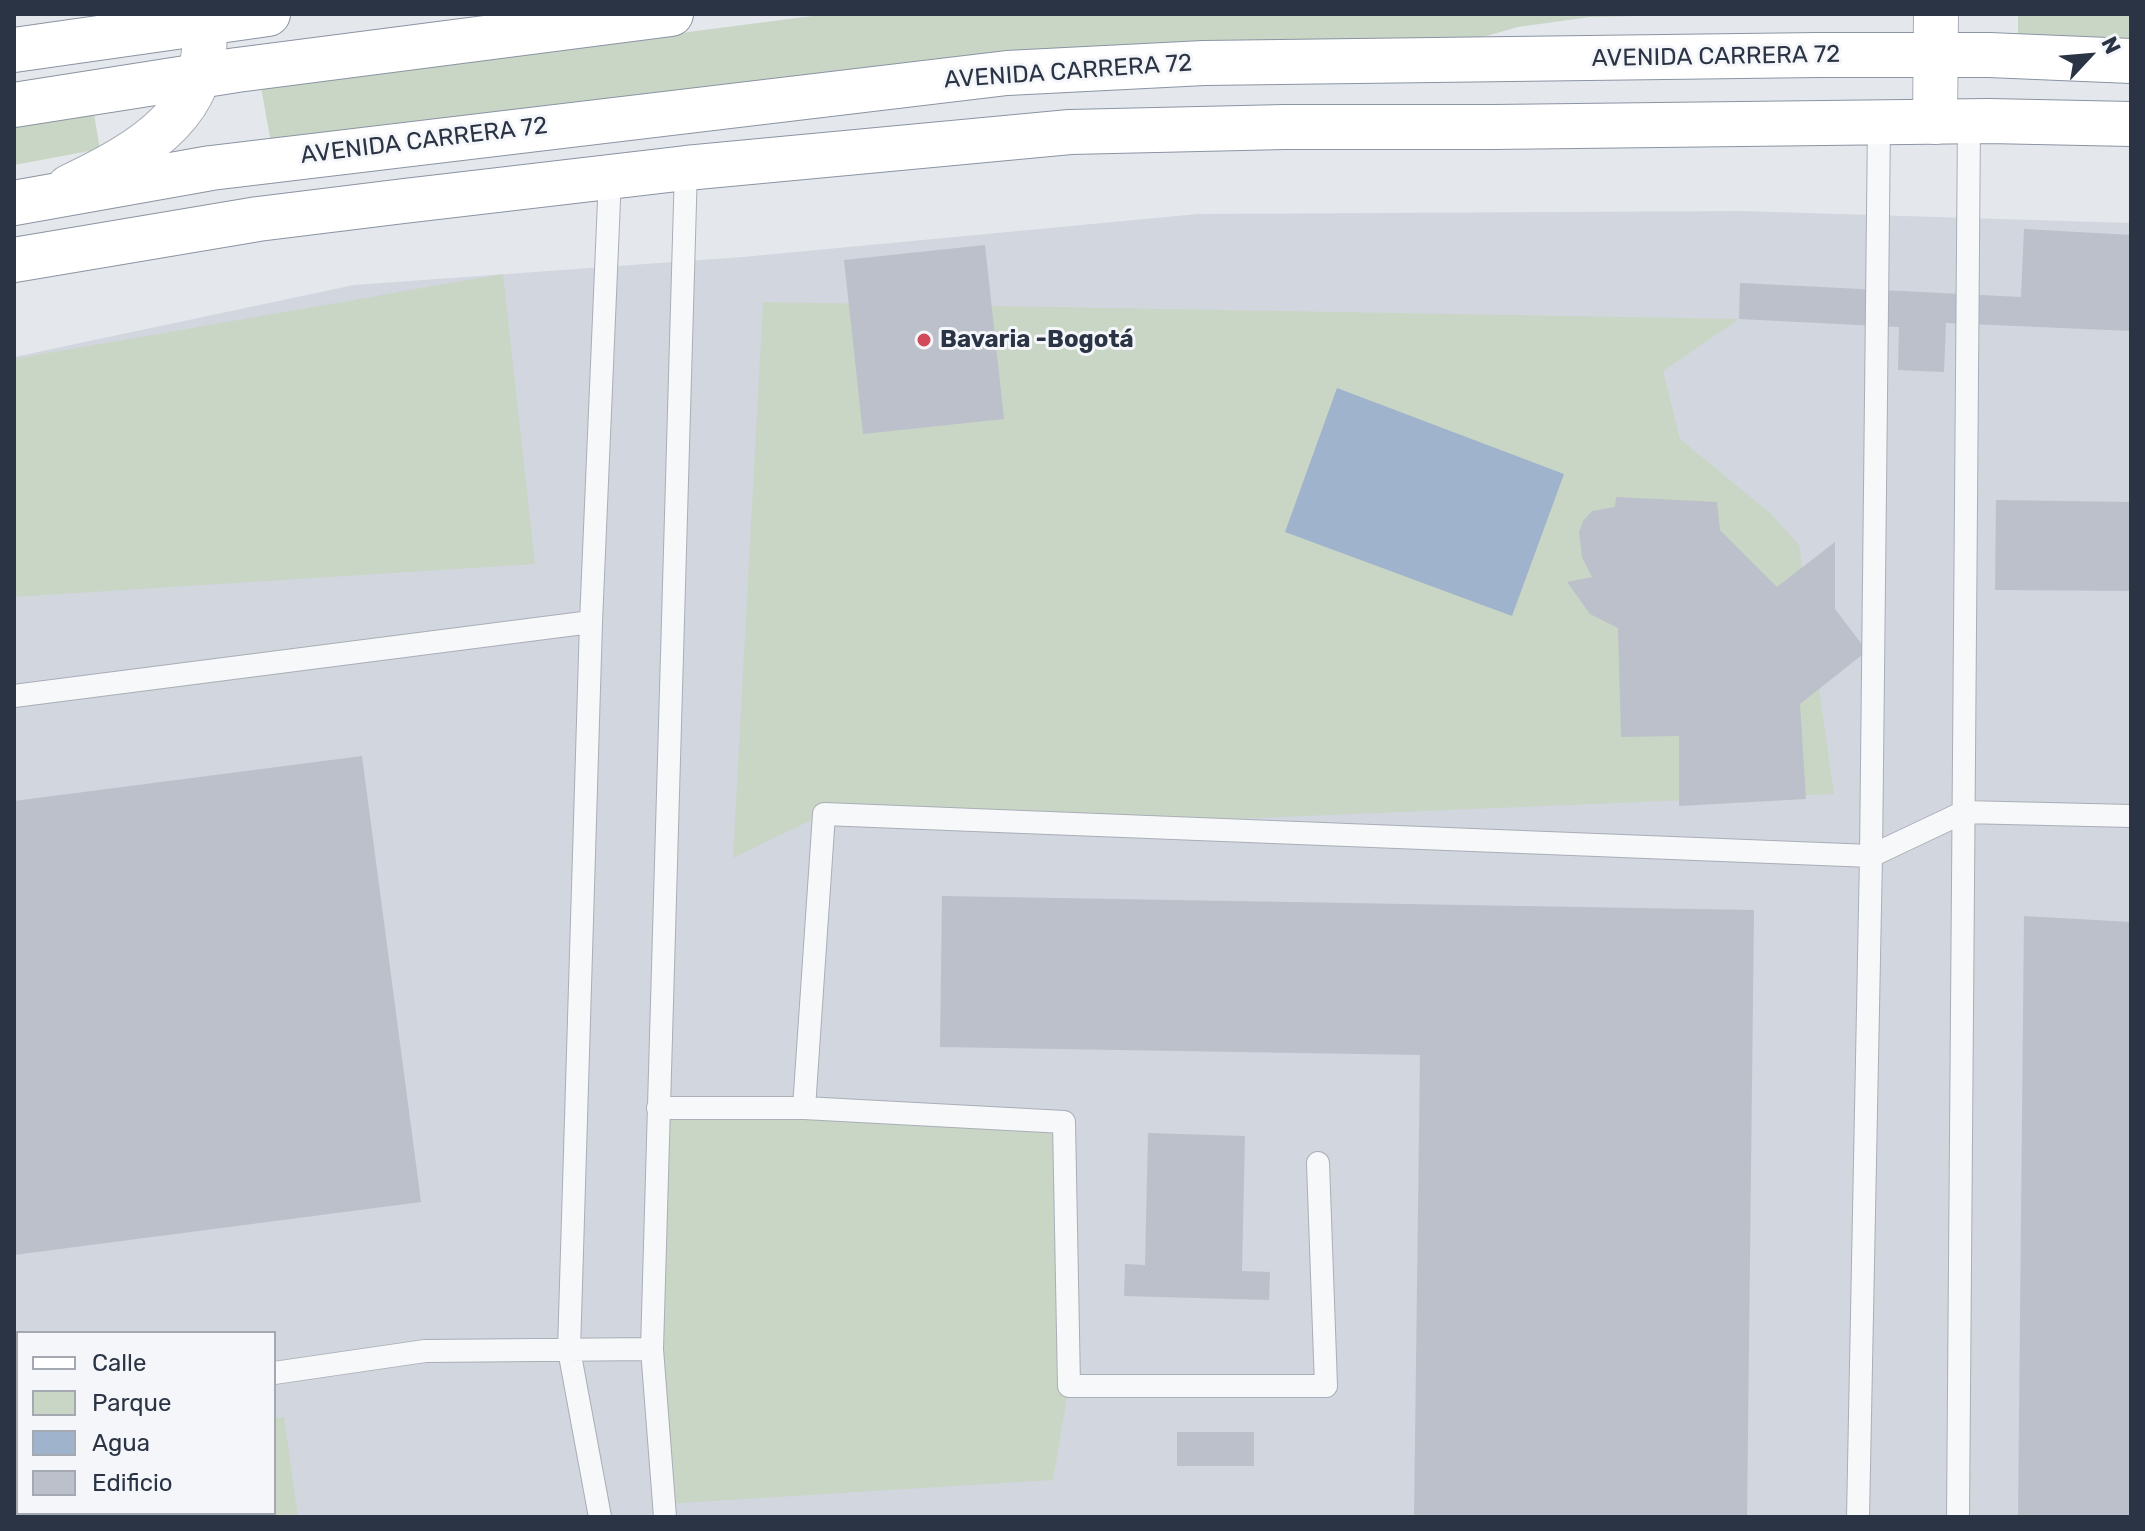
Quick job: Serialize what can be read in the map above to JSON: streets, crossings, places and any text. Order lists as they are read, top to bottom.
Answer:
{
  "streets": {
    "main road": ["AVENIDA CARRERA 72"]
  },
  "places": ["Bavaria -Bogotá"],
  "legend": [
    "Calle",
    "Parque",
    "Agua",
    "Edificio"
  ],
  "north": "top right"
}
